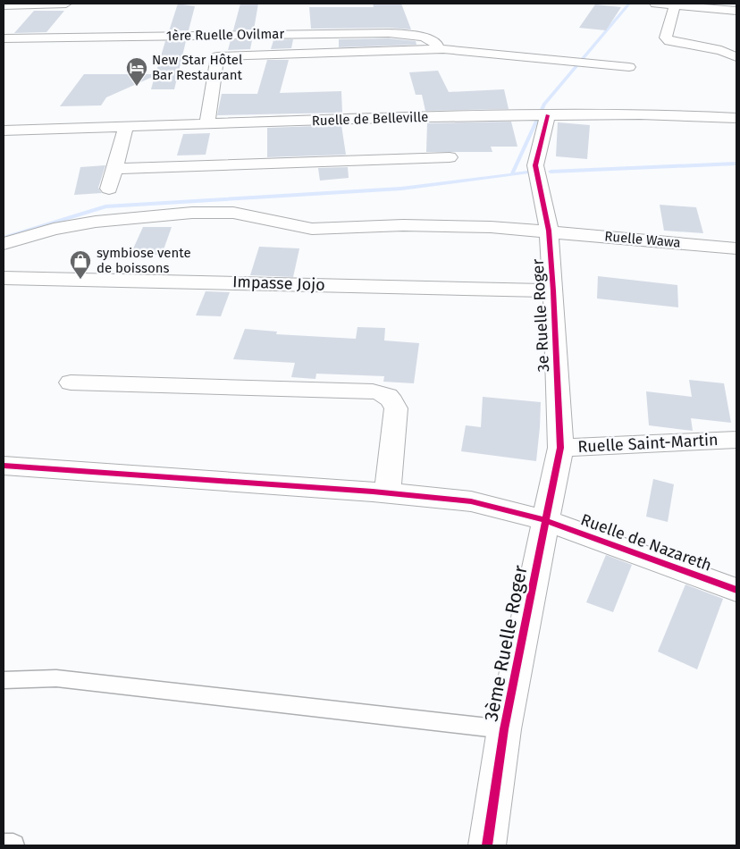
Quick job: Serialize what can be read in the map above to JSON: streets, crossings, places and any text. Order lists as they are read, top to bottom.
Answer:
{
  "streets": {
    "street": [
      "1ère Ruelle Ovilmar",
      "Ruelle de Belleville",
      "Ruelle Wawa",
      "Impasse Jojo",
      "3e Ruelle Roger",
      "Ruelle Saint-Martin",
      "Ruelle de Nazareth",
      "3ème Ruelle Roger"
    ]
  },
  "crossings": [
    ["Ruelle de Belleville", "3e Ruelle Roger"],
    ["Ruelle Wawa", "3e Ruelle Roger"],
    ["Impasse Jojo", "3e Ruelle Roger"],
    ["3e Ruelle Roger", "Ruelle Saint-Martin"],
    ["3e Ruelle Roger", "3ème Ruelle Roger"],
    ["Ruelle Saint-Martin", "3ème Ruelle Roger"],
    ["Ruelle de Nazareth", "3ème Ruelle Roger"]
  ],
  "places": {
    "hotel": ["New Star Hôtel Bar Restaurant"],
    "shop": ["symbiose vente de boissons"]
  }
}
